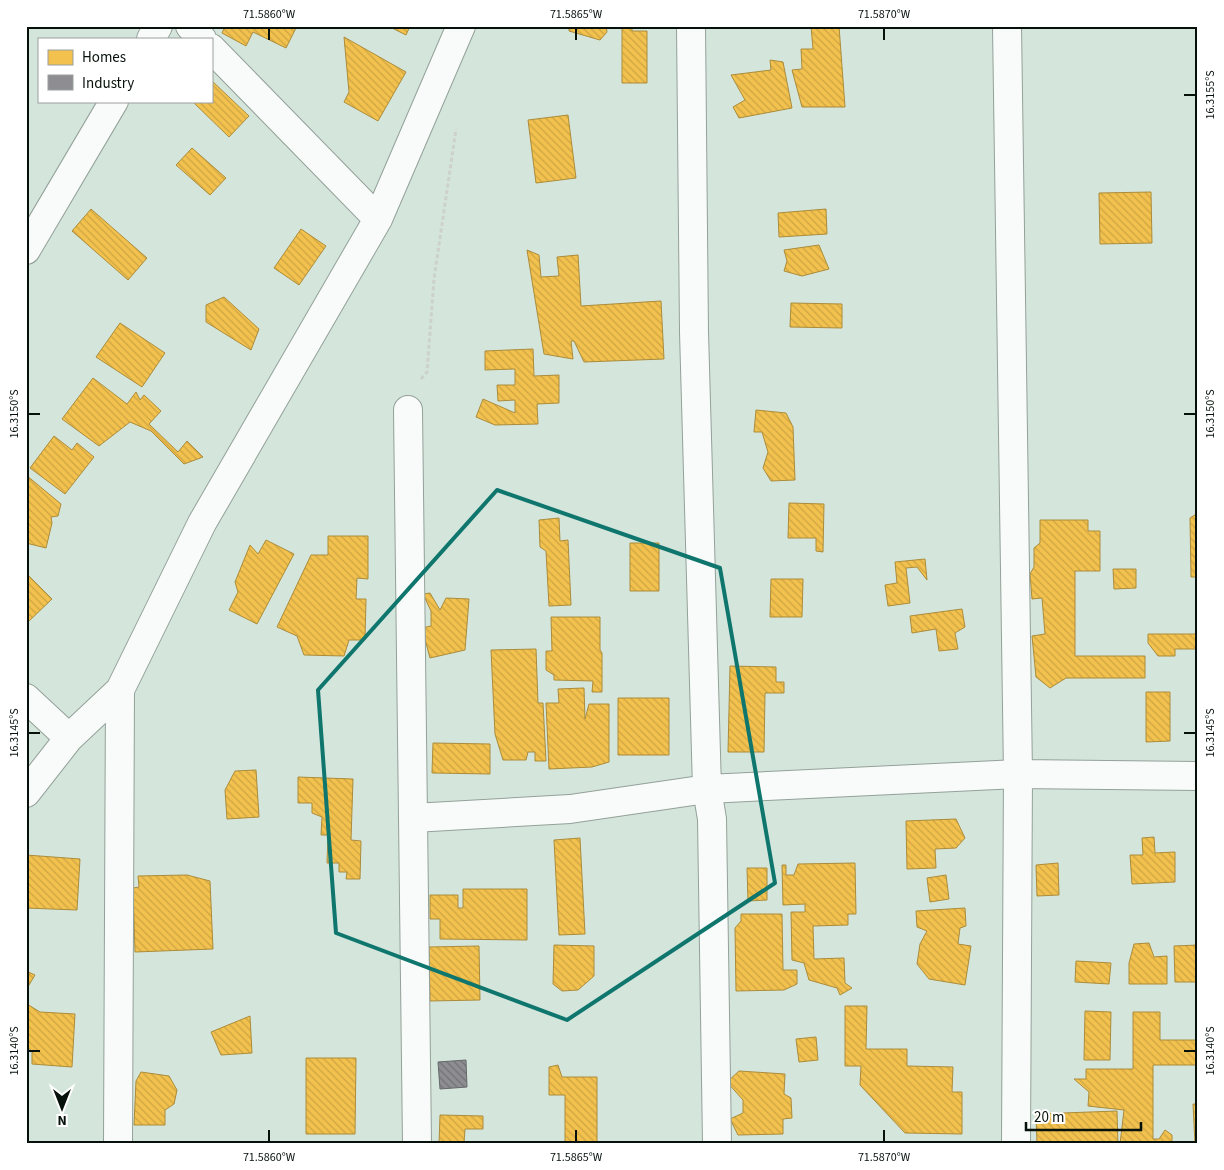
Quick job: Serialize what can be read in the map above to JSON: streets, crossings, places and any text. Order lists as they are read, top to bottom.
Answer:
{
  "legend": ["Homes", "Industry"],
  "scale_bar": "20 m",
  "north": "bottom",
  "coordinates": [
    "71.5860°W",
    "71.5865°W",
    "71.5870°W",
    "16.3155°S",
    "16.3150°S",
    "16.3145°S",
    "16.3140°S"
  ]
}
